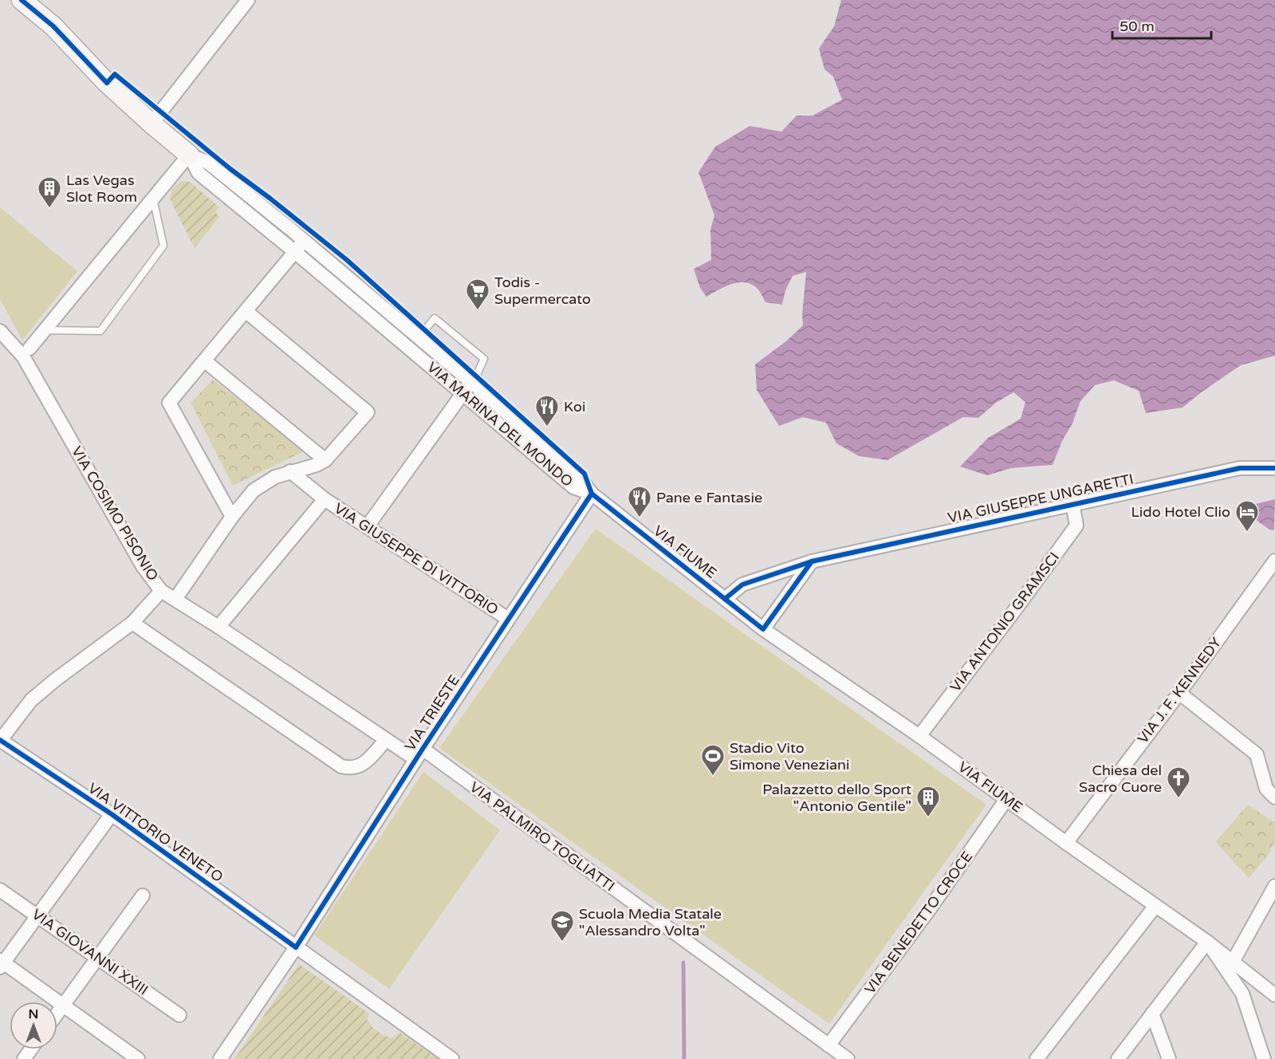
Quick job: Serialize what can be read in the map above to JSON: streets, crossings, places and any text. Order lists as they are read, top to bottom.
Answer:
{
  "streets": {
    "street": [
      "VIA MARINA DEL MONDO",
      "VIA GIUSEPPE UNGARETTI",
      "VIA COSIMO PISONIO",
      "VIA FIUME",
      "VIA GIUSEPPE DI VITTORIO",
      "VIA ANTONIO GRAMSCI",
      "VIA J. F. KENNEDY",
      "VIA TRIESTE",
      "VIA VITTORIO VENETO",
      "VIA PALMIRO TOGLIATTI",
      "VIA BENEDETTO CROCE",
      "VIA GIOVANNI XXIII"
    ]
  },
  "crossings": [
    ["VIA MARINA DEL MONDO", "VIA FIUME"],
    ["VIA MARINA DEL MONDO", "VIA TRIESTE"],
    ["VIA GIUSEPPE UNGARETTI", "VIA FIUME"],
    ["VIA GIUSEPPE UNGARETTI", "VIA ANTONIO GRAMSCI"],
    ["VIA COSIMO PISONIO", "VIA GIUSEPPE DI VITTORIO"],
    ["VIA COSIMO PISONIO", "VIA TRIESTE"],
    ["VIA COSIMO PISONIO", "VIA PALMIRO TOGLIATTI"],
    ["VIA FIUME", "VIA ANTONIO GRAMSCI"],
    ["VIA FIUME", "VIA J. F. KENNEDY"],
    ["VIA FIUME", "VIA TRIESTE"],
    ["VIA FIUME", "VIA BENEDETTO CROCE"],
    ["VIA GIUSEPPE DI VITTORIO", "VIA TRIESTE"],
    ["VIA TRIESTE", "VIA VITTORIO VENETO"],
    ["VIA TRIESTE", "VIA PALMIRO TOGLIATTI"],
    ["VIA PALMIRO TOGLIATTI", "VIA BENEDETTO CROCE"]
  ],
  "places": {
    "building": ["Las Vegas Slot Room", "Palazzetto dello Sport \"Antonio Gentile\""],
    "supermarket": ["Todis - Supermercato"],
    "restaurant": ["Koi", "Pane e Fantasie"],
    "hotel": ["Lido Hotel Clio"],
    "sports": ["Stadio Vito Simone Veneziani"],
    "church": ["Chiesa del Sacro Cuore"],
    "school or university": ["Scuola Media Statale \"Alessandro Volta\""]
  },
  "scale_bar": "50 m",
  "north": "top"
}
